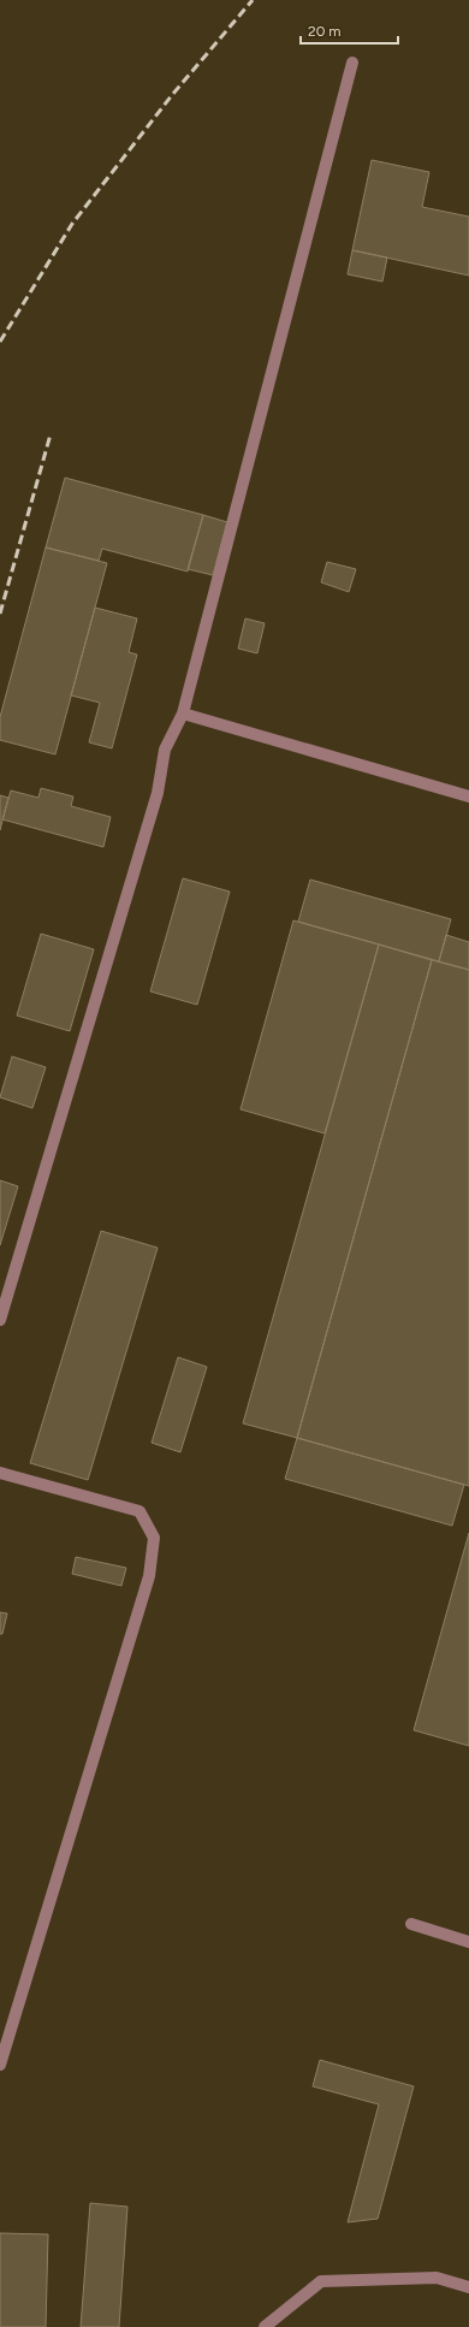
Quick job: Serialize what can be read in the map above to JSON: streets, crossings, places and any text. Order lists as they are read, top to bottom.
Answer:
{
  "scale_bar": "20 m"
}
